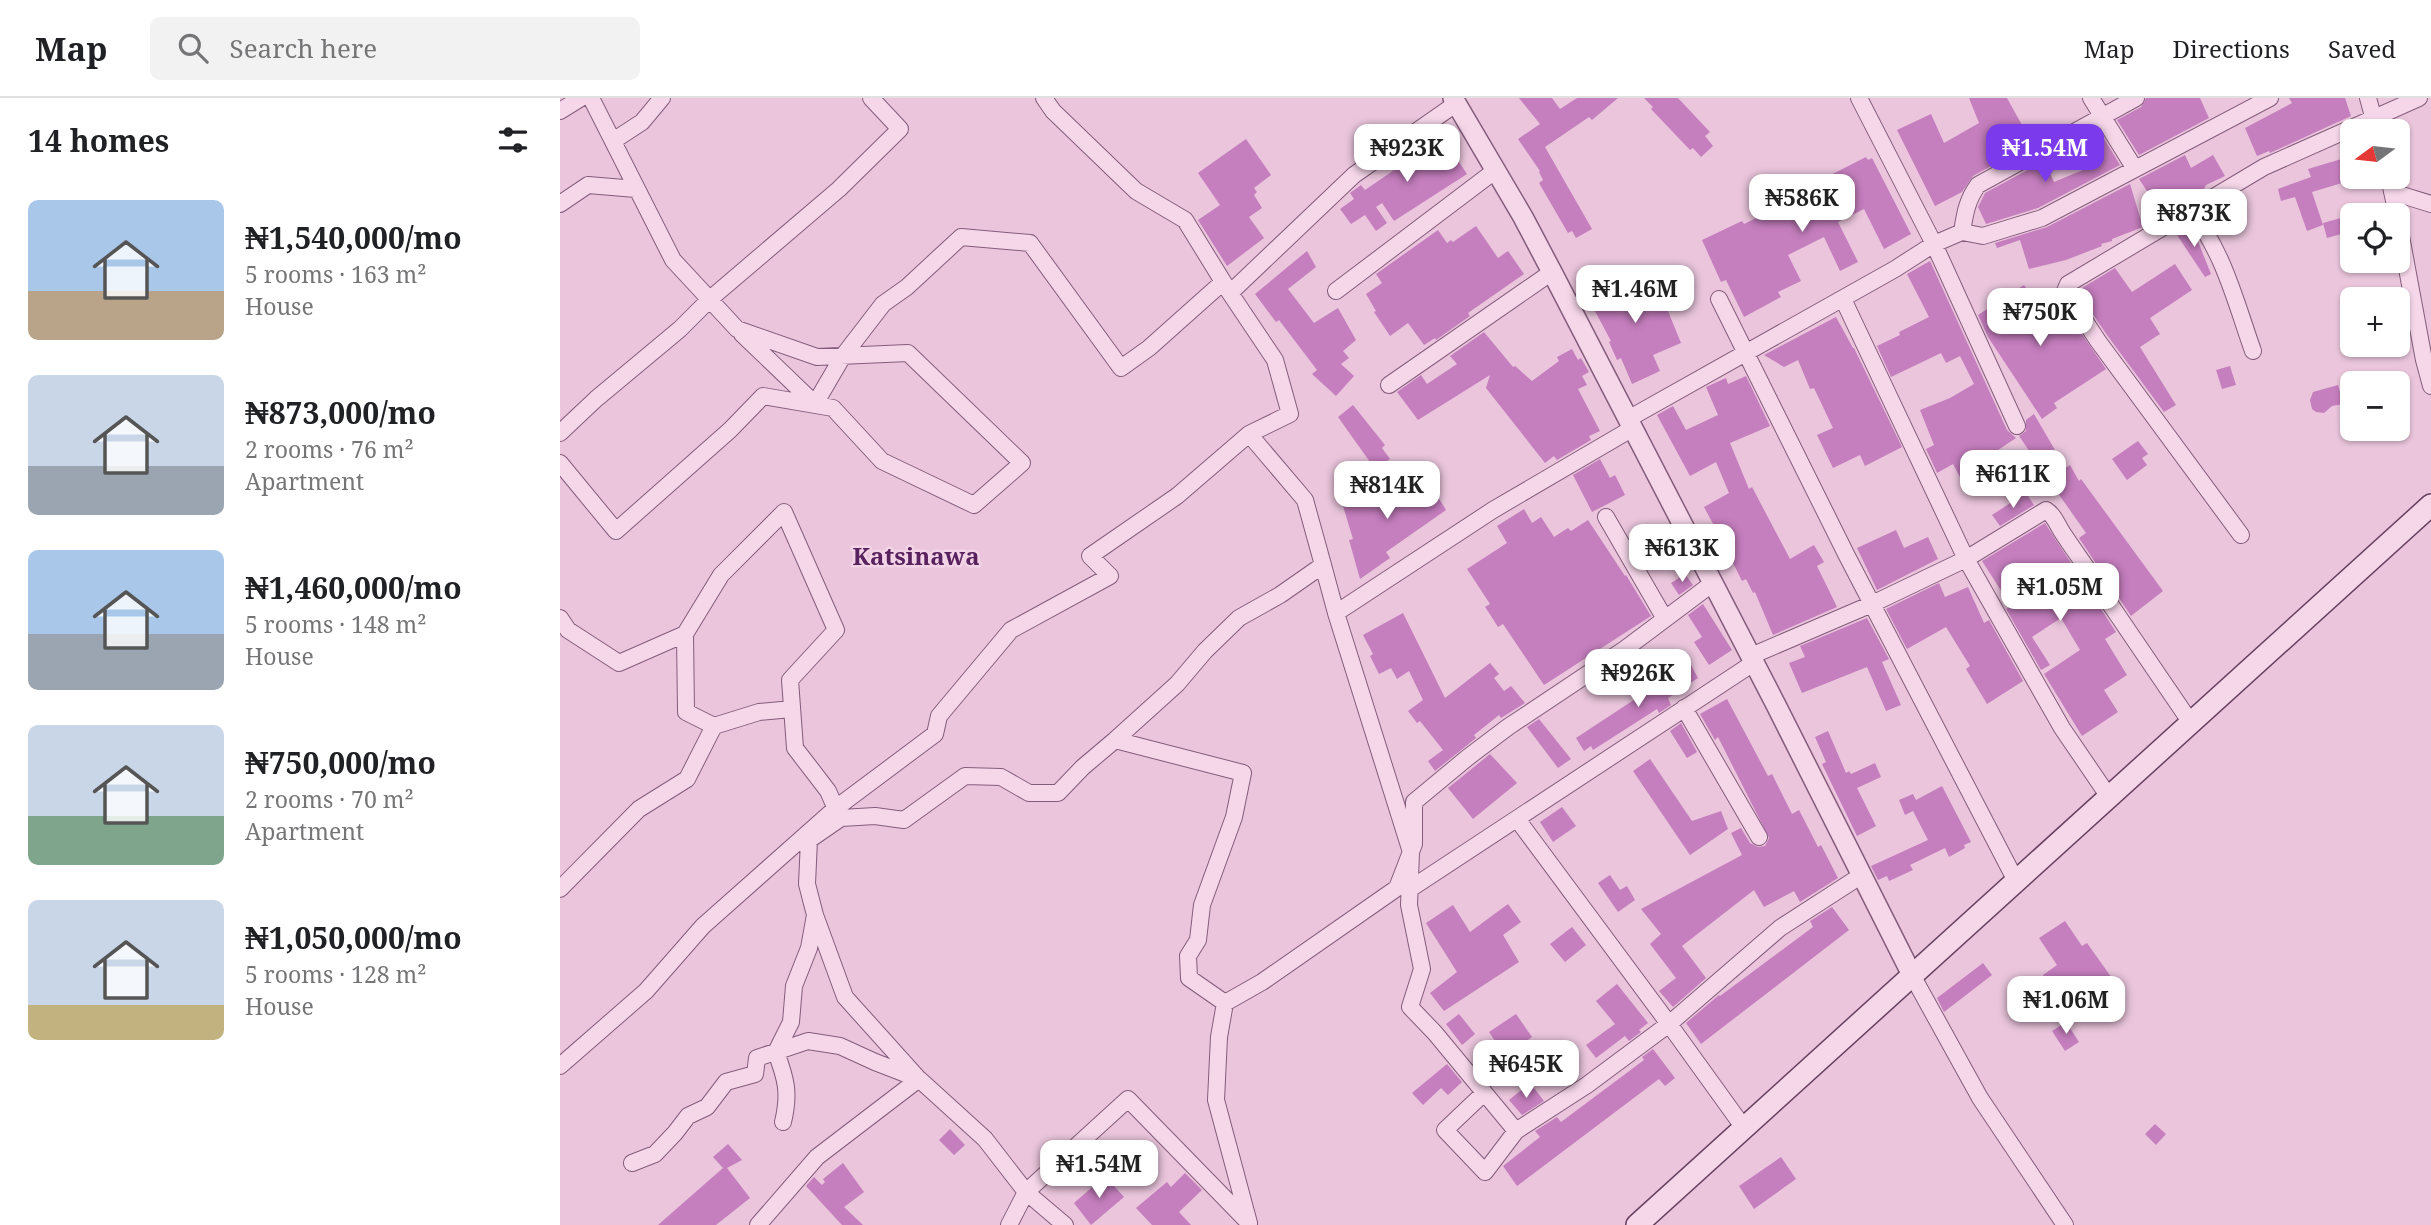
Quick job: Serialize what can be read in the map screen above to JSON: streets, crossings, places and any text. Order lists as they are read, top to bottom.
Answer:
{
  "districts": ["Katsinawa"],
  "north": "left",
  "page": {
    "header": "Map",
    "search": "Search here",
    "nav": ["Map", "Directions", "Saved"],
    "heading": "14 homes",
    "map_buttons": ["+", "−"],
    "price": [
      "₦923K",
      "₦1.54M",
      "₦586K",
      "₦873K",
      "₦1.46M",
      "₦750K",
      "₦611K",
      "₦814K",
      "₦613K",
      "₦1.05M",
      "₦926K",
      "₦1.06M",
      "₦645K",
      "₦1.54M"
    ],
    "list": [
      {
        "name": "₦1,540,000/mo",
        "note": "5 rooms · 163 m² · House"
      },
      {
        "name": "₦873,000/mo",
        "note": "2 rooms · 76 m² · Apartment"
      },
      {
        "name": "₦1,460,000/mo",
        "note": "5 rooms · 148 m² · House"
      },
      {
        "name": "₦750,000/mo",
        "note": "2 rooms · 70 m² · Apartment"
      },
      {
        "name": "₦1,050,000/mo",
        "note": "5 rooms · 128 m² · House"
      }
    ]
  }
}
